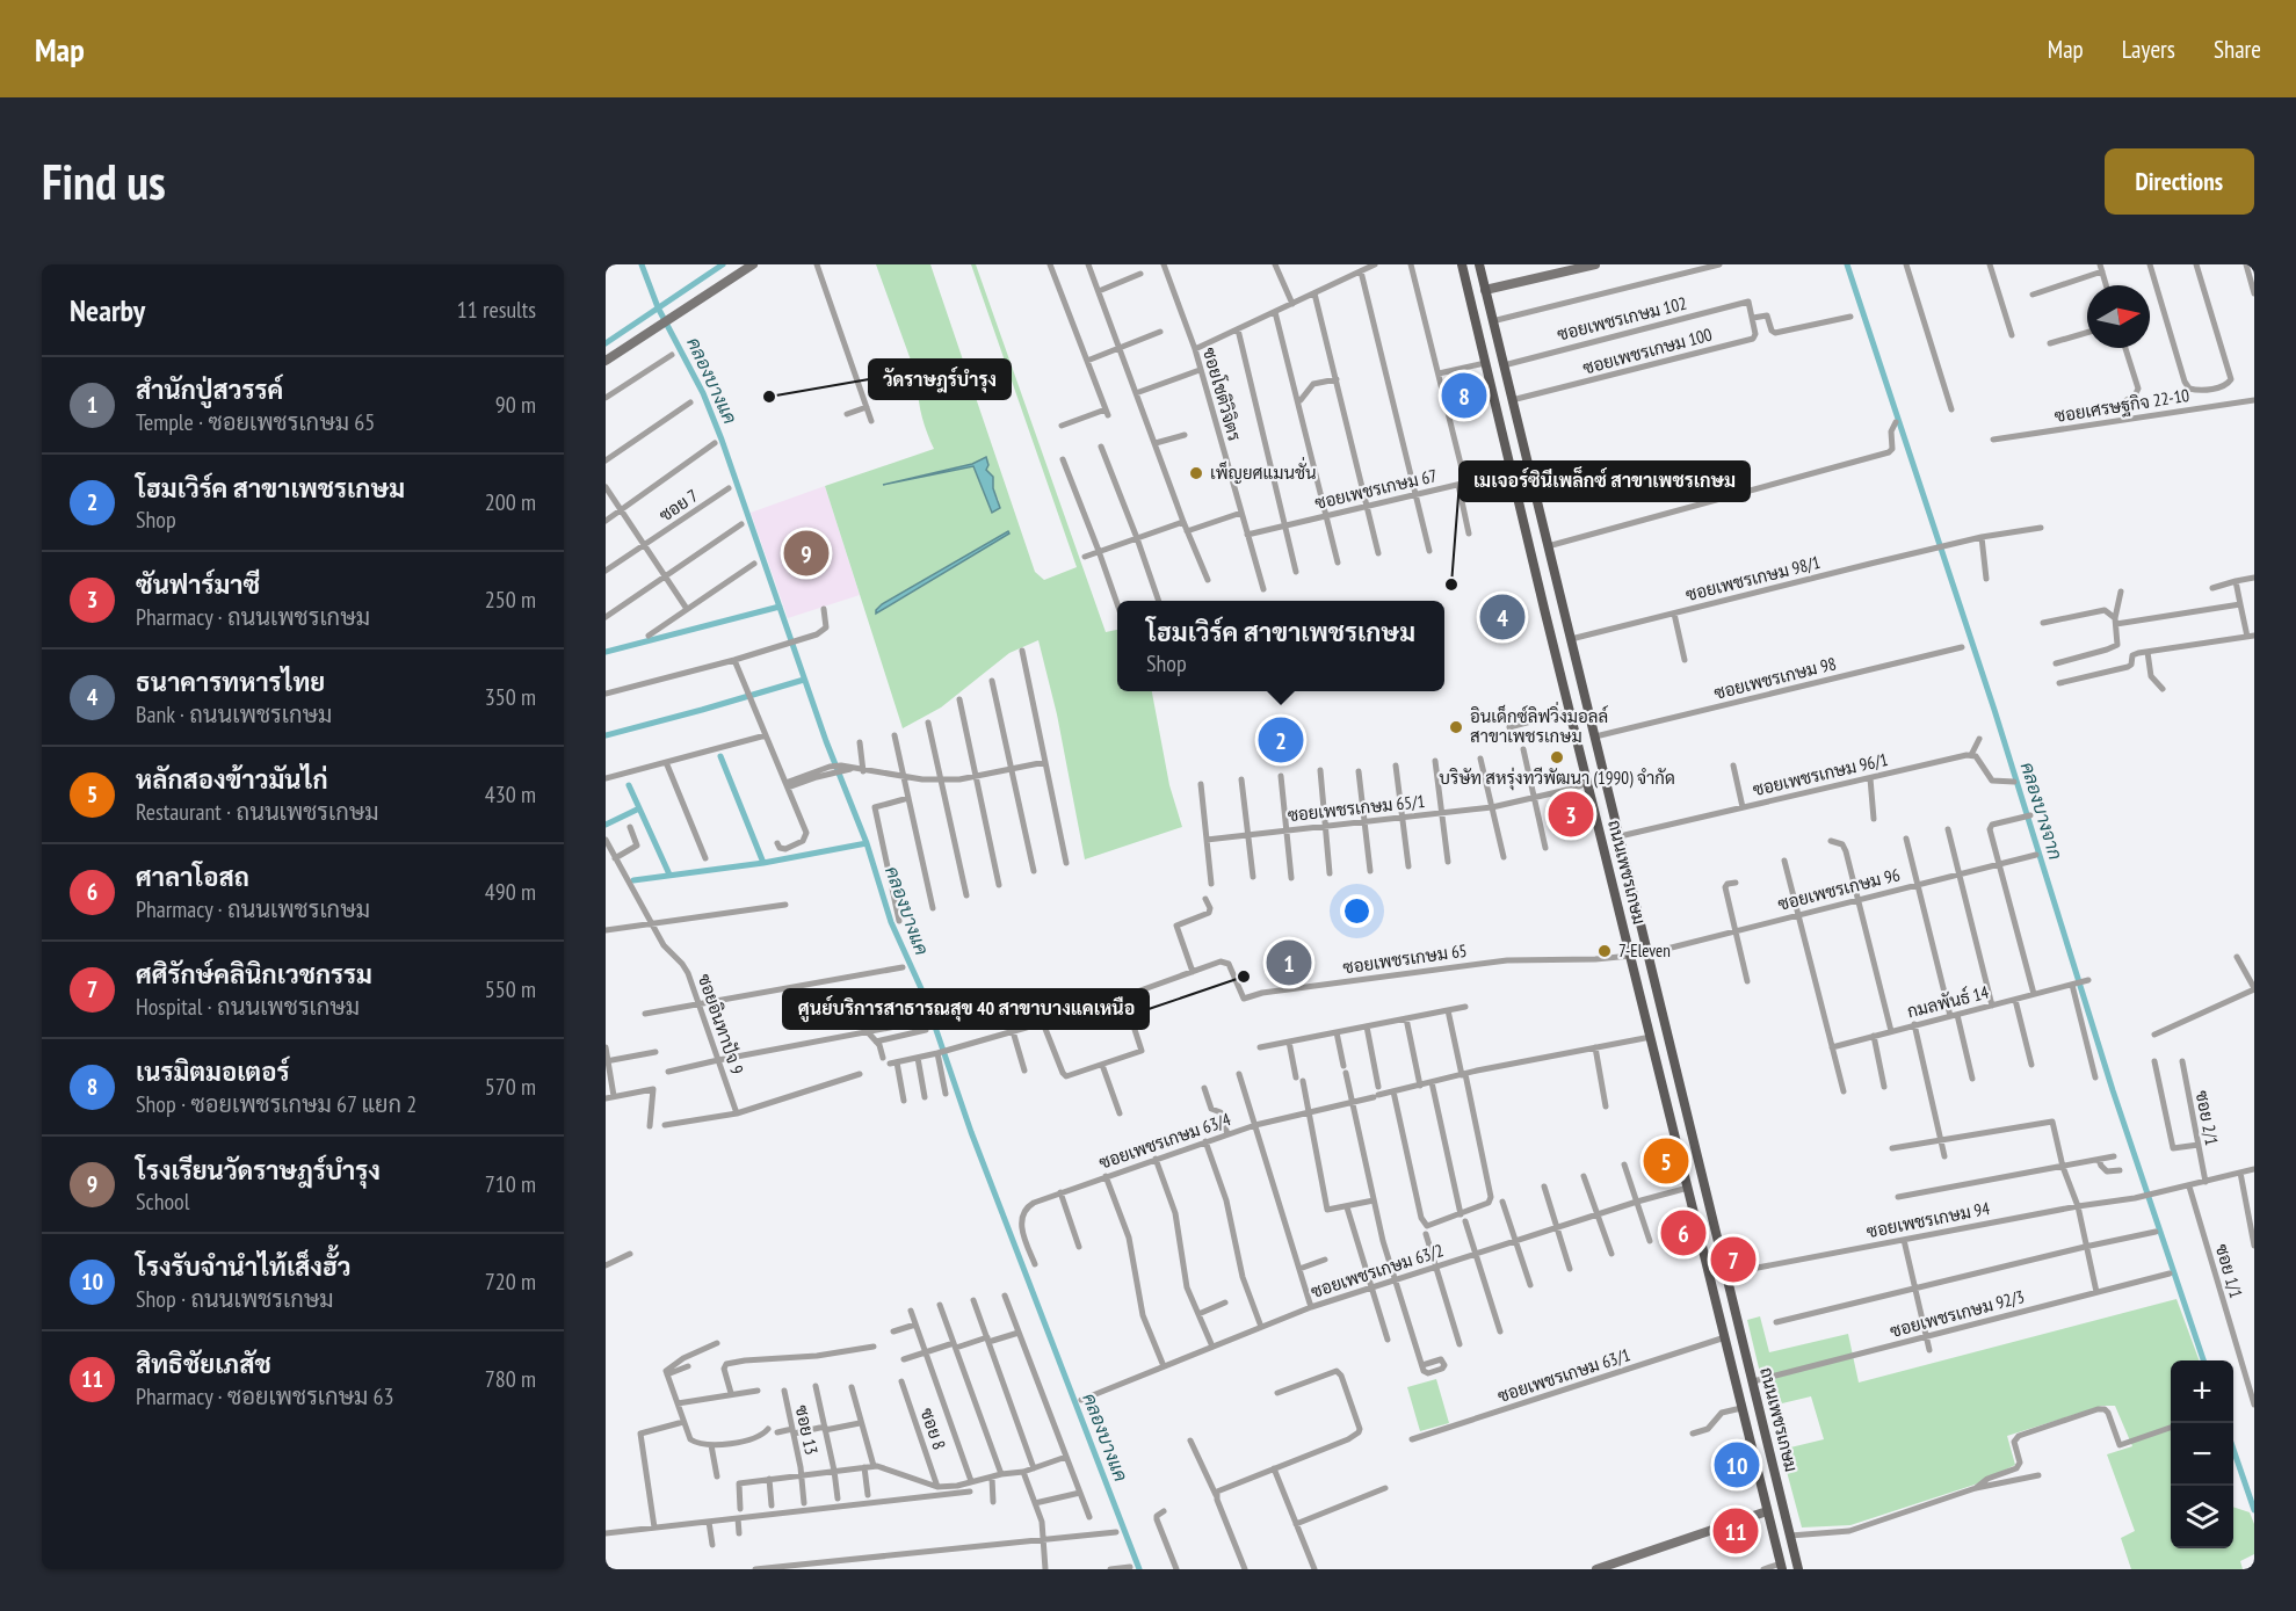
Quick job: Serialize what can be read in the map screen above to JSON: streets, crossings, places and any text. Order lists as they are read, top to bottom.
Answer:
{
  "streets": {
    "main road": ["ถนนเพชรเกษม"],
    "street": [
      "ซอยเพชรเกษม 102",
      "ซอยเพชรเกษม 100",
      "ซอยโชติวิจิตร",
      "ซอยเศรษฐกิจ 22-10",
      "ซอยเพชรเกษม 67",
      "ซอย 7",
      "ซอยเพชรเกษม 98/1",
      "ซอยเพชรเกษม 98",
      "ซอยเพชรเกษม 96/1",
      "ซอยเพชรเกษม 65/1",
      "ซอยเพชรเกษม 96",
      "ซอยเพชรเกษม 65",
      "กมลพันธ์ 14",
      "ซอยอินทาปัจ 9",
      "ซอย 2/1",
      "ซอยเพชรเกษม 63/4",
      "ซอยเพชรเกษม 94",
      "ซอยเพชรเกษม 63/2",
      "ซอย 1/1",
      "ซอยเพชรเกษม 92/3",
      "ซอยเพชรเกษม 63/1",
      "ซอย 8",
      "ซอย 13"
    ]
  },
  "crossings": [
    ["ซอยเพชรเกษม 102", "ซอยเพชรเกษม 100"],
    ["ซอยเพชรเกษม 102", "ถนนเพชรเกษม"],
    ["ซอยเพชรเกษม 100", "ถนนเพชรเกษม"],
    ["ซอยโชติวิจิตร", "ซอยเพชรเกษม 67"],
    ["ซอยเพชรเกษม 67", "ถนนเพชรเกษม"],
    ["ซอยเพชรเกษม 98/1", "ถนนเพชรเกษม"],
    ["ซอยเพชรเกษม 98", "ถนนเพชรเกษม"],
    ["ซอยเพชรเกษม 96/1", "ถนนเพชรเกษม"],
    ["ซอยเพชรเกษม 65/1", "ถนนเพชรเกษม"],
    ["ถนนเพชรเกษม", "ซอยเพชรเกษม 96"],
    ["ถนนเพชรเกษม", "ซอยเพชรเกษม 65"],
    ["ถนนเพชรเกษม", "ซอยเพชรเกษม 63/4"],
    ["ถนนเพชรเกษม", "ซอยเพชรเกษม 94"],
    ["ถนนเพชรเกษม", "ซอยเพชรเกษม 63/2"],
    ["ถนนเพชรเกษม", "ซอยเพชรเกษม 92/3"],
    ["ถนนเพชรเกษม", "ซอยเพชรเกษม 63/1"],
    ["ซอย 2/1", "ซอยเพชรเกษม 94"],
    ["ซอยเพชรเกษม 94", "ซอย 1/1"]
  ],
  "water": ["คลองบางแค", "คลองบางจาก"],
  "places": [
    "วัดราษฎร์บำรุง",
    "เพ็ญยศแมนชั่น",
    "เมเจอร์ซินีเพล็กซ์ สาขาเพชรเกษม",
    "อินเด็กซ์ลิฟวิ่งมอลล์ สาขาเพชรเกษม",
    "บริษัท สหรุ่งทวีพัฒนา (1990) จำกัด",
    "7-Eleven",
    "ศูนย์บริการสาธารณสุข 40 สาขาบางแคเหนือ"
  ],
  "north": "right",
  "page": {
    "header": "Map",
    "nav": ["Map", "Layers", "Share"],
    "buttons": "Directions",
    "title": "Find us",
    "heading": ["Nearby", "11 results"],
    "list": [
      {
        "mark": "1",
        "name": "สำนักปู่สวรรค์",
        "note": "Temple · ซอยเพชรเกษม 65",
        "value": "90 m"
      },
      {
        "mark": "2",
        "name": "โฮมเวิร์ค สาขาเพชรเกษม",
        "note": "Shop",
        "value": "200 m"
      },
      {
        "mark": "3",
        "name": "ซันฟาร์มาซี",
        "note": "Pharmacy · ถนนเพชรเกษม",
        "value": "250 m"
      },
      {
        "mark": "4",
        "name": "ธนาคารทหารไทย",
        "note": "Bank · ถนนเพชรเกษม",
        "value": "350 m"
      },
      {
        "mark": "5",
        "name": "หลักสองข้าวมันไก่",
        "note": "Restaurant · ถนนเพชรเกษม",
        "value": "430 m"
      },
      {
        "mark": "6",
        "name": "ศาลาโอสถ",
        "note": "Pharmacy · ถนนเพชรเกษม",
        "value": "490 m"
      },
      {
        "mark": "7",
        "name": "ศศิรักษ์คลินิกเวชกรรม",
        "note": "Hospital · ถนนเพชรเกษม",
        "value": "550 m"
      },
      {
        "mark": "8",
        "name": "เนรมิตมอเตอร์",
        "note": "Shop · ซอยเพชรเกษม 67 แยก 2",
        "value": "570 m"
      },
      {
        "mark": "9",
        "name": "โรงเรียนวัดราษฎร์บำรุง",
        "note": "School",
        "value": "710 m"
      },
      {
        "mark": "10",
        "name": "โรงรับจำนำไท้เส็งฮั้ว",
        "note": "Shop · ถนนเพชรเกษม",
        "value": "720 m"
      },
      {
        "mark": "11",
        "name": "สิทธิชัยเภสัช",
        "note": "Pharmacy · ซอยเพชรเกษม 63",
        "value": "780 m"
      }
    ],
    "pins": [
      "8",
      "9",
      "4",
      "2",
      "3",
      "1",
      "5",
      "6",
      "7",
      "10",
      "11"
    ],
    "popup": ["โฮมเวิร์ค สาขาเพชรเกษม", "Shop"],
    "map_buttons": ["+", "−"]
  }
}
